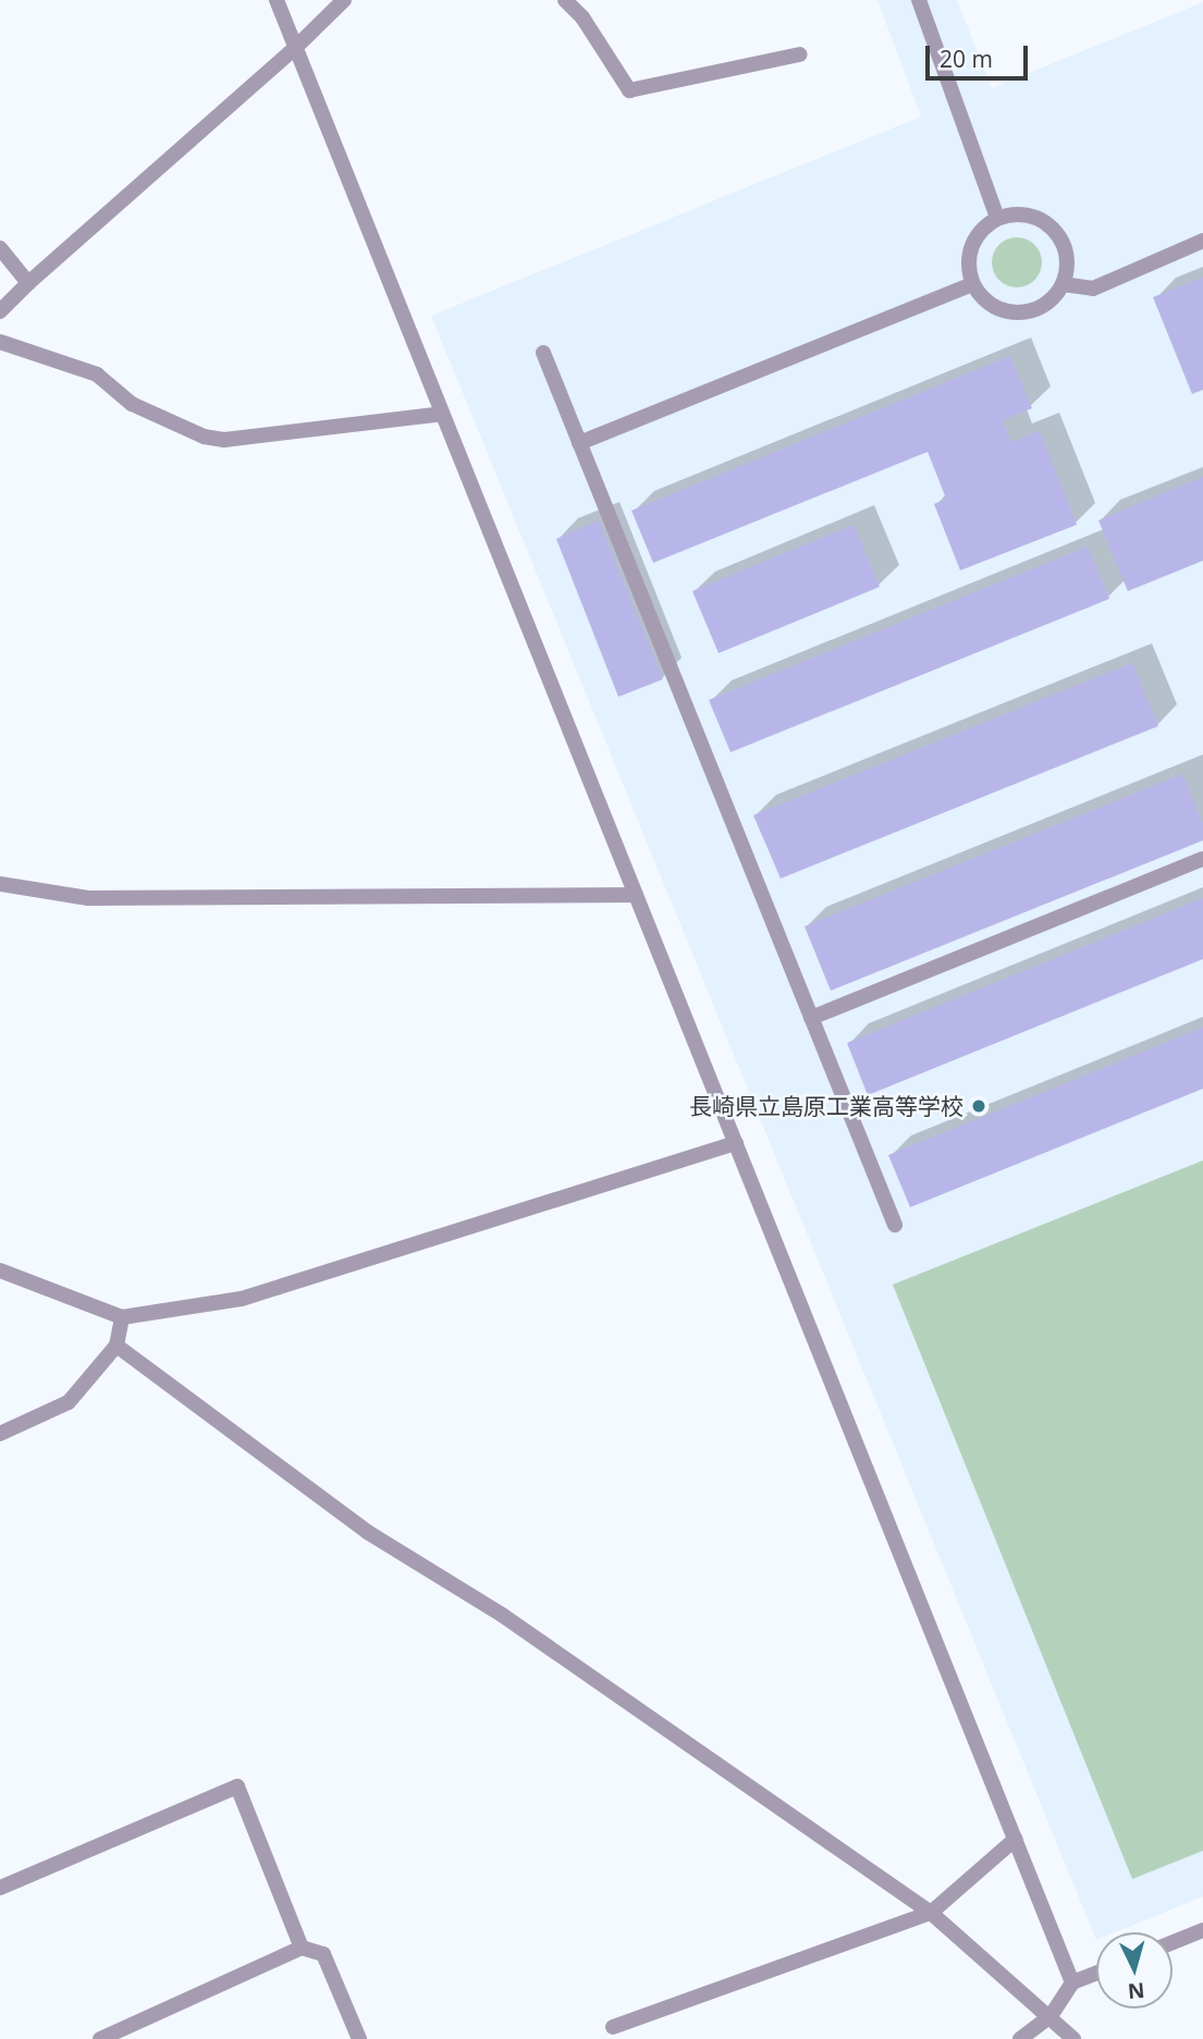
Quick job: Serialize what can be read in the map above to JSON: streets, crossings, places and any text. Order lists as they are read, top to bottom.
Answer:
{
  "places": ["長崎県立島原工業高等学校"],
  "scale_bar": "20 m",
  "north": "bottom"
}
